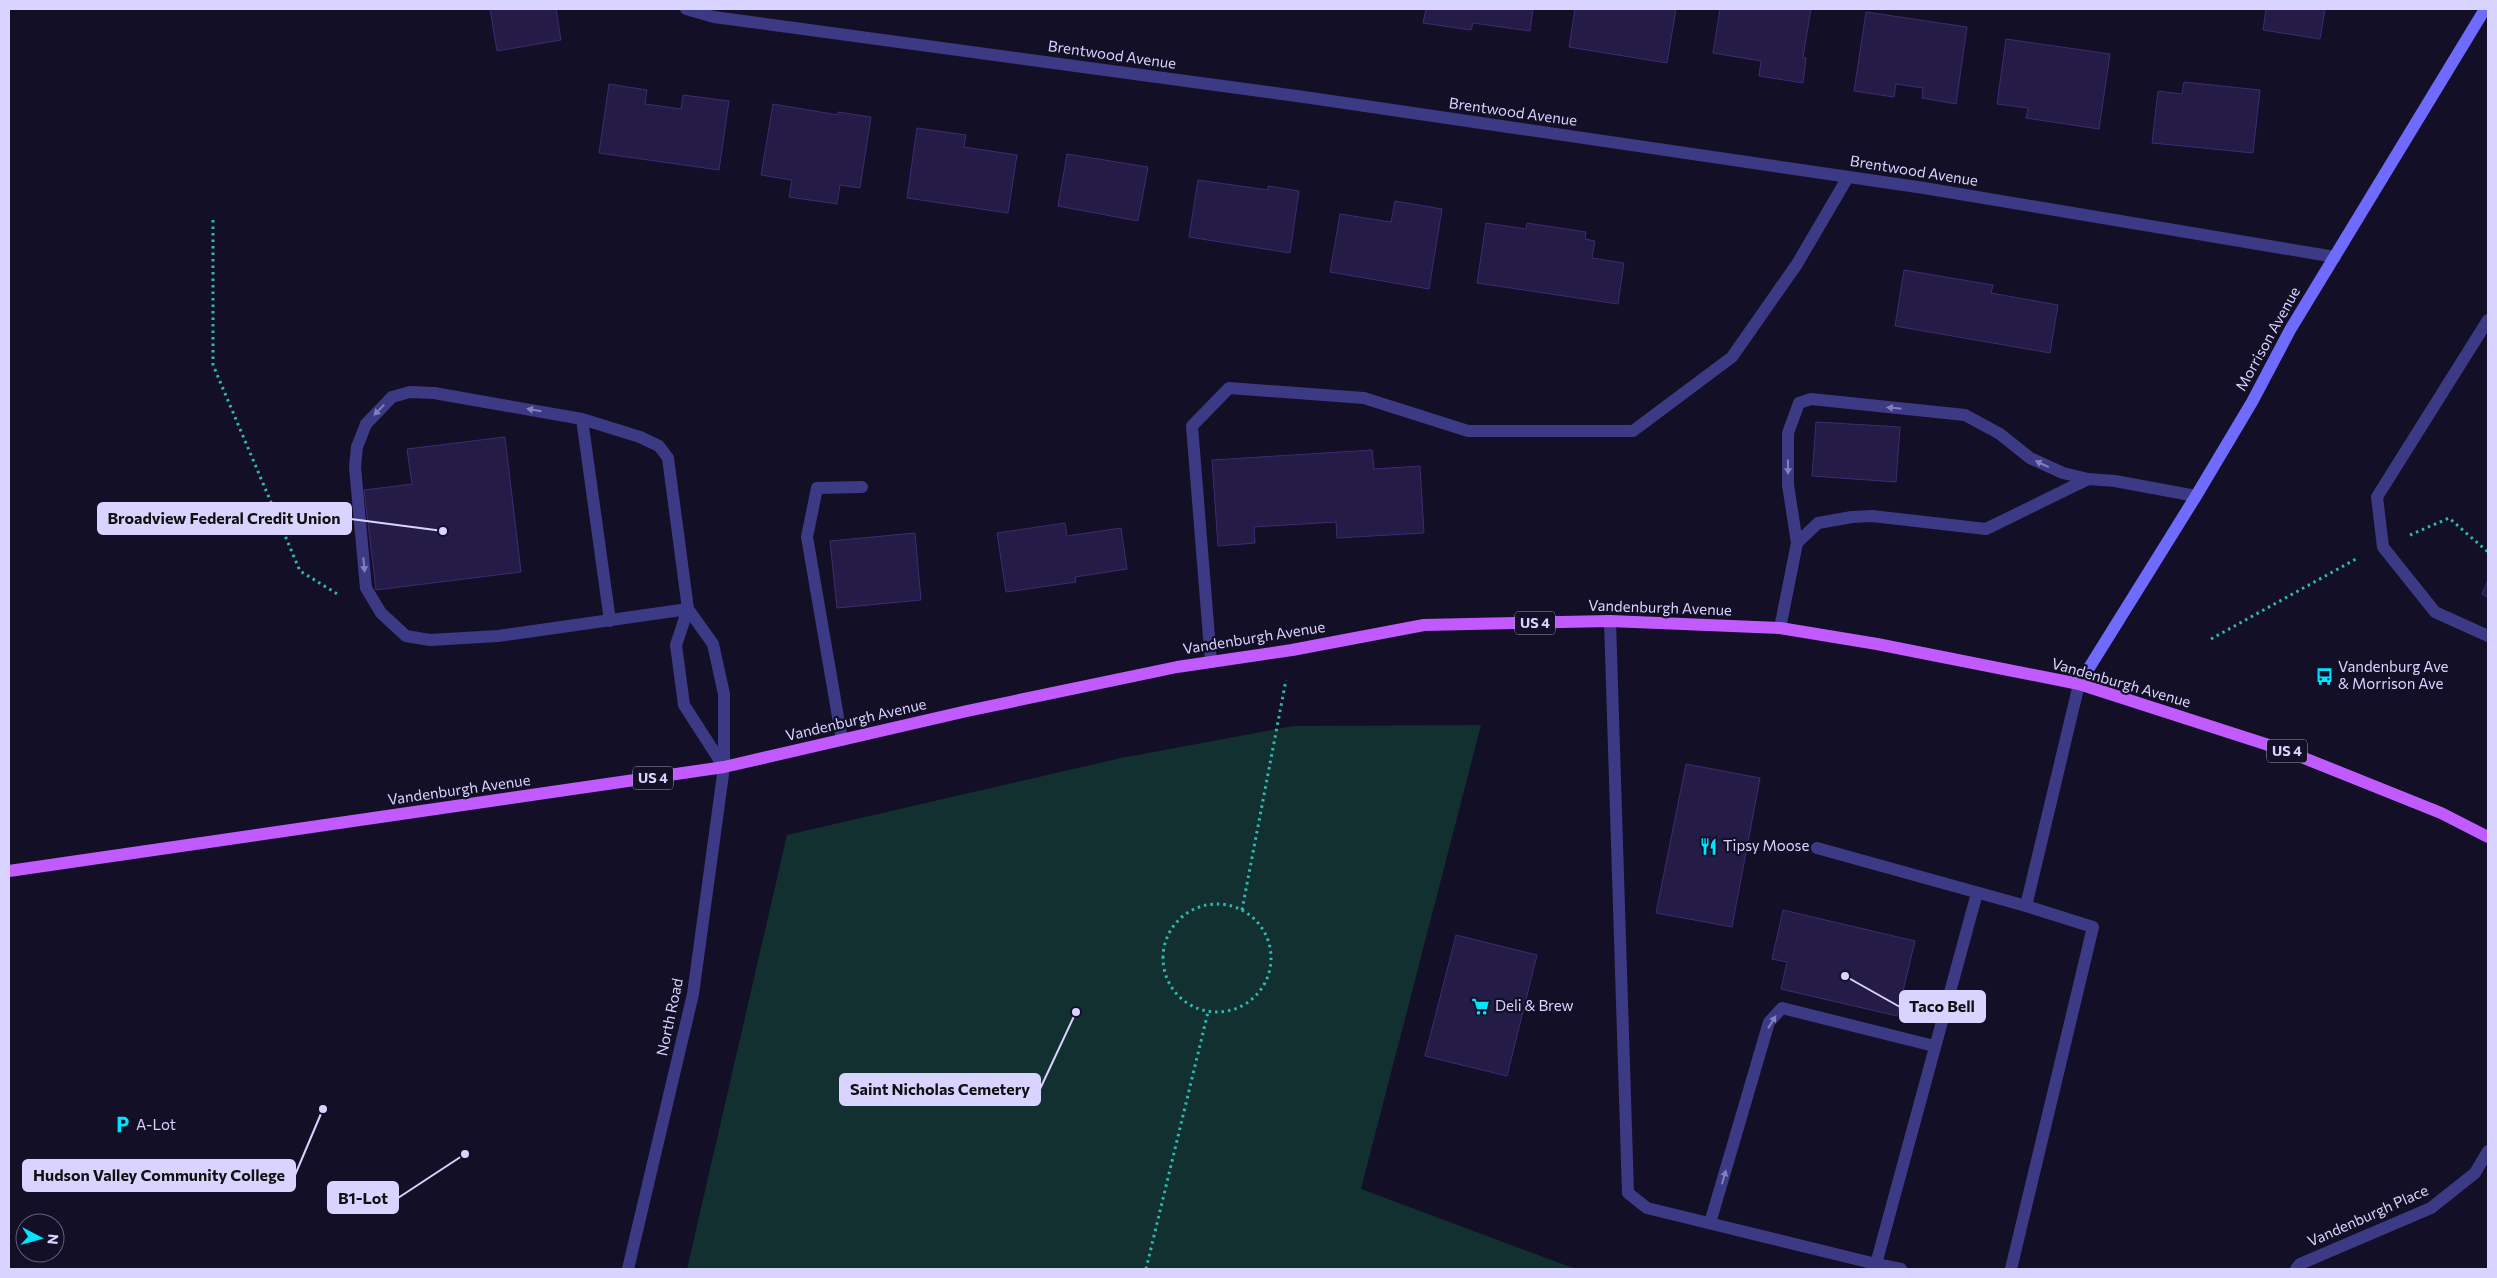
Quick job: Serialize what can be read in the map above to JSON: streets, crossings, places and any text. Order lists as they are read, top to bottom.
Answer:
{
  "streets": {
    "main road": ["Vandenburgh Avenue", "US 4"],
    "street": [
      "Brentwood Avenue",
      "Morrison Avenue",
      "North Road",
      "Vandenburgh Place"
    ]
  },
  "crossings": [
    ["Brentwood Avenue", "Morrison Avenue"],
    ["Morrison Avenue", "Vandenburgh Avenue"],
    ["Vandenburgh Avenue", "North Road"]
  ],
  "places": {
    "other": [
      "Broadview Federal Credit Union",
      "Taco Bell",
      "Saint Nicholas Cemetery",
      "Hudson Valley Community College",
      "B1-Lot"
    ],
    "bus stop": ["Vandenburg Ave & Morrison Ave"],
    "restaurant": ["Tipsy Moose"],
    "supermarket": ["Deli & Brew"],
    "parking": ["A-Lot"]
  },
  "north": "right"
}
